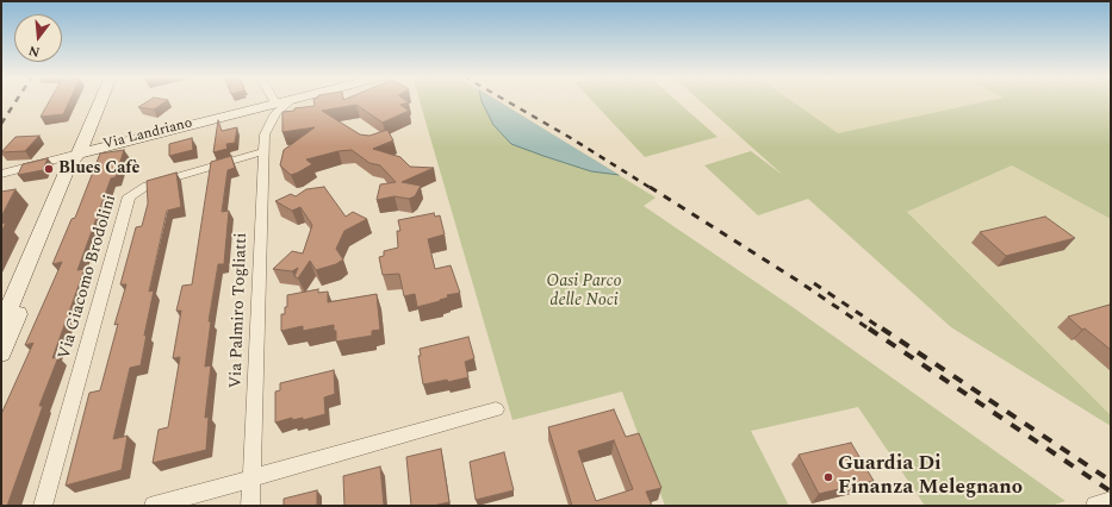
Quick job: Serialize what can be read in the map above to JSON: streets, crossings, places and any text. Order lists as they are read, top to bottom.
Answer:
{
  "streets": {
    "street": ["Via Landriano", "Via Giacomo Brodolini", "Via Palmiro Togliatti"]
  },
  "crossings": [
    ["Via Giacomo Brodolini", "Via Palmiro Togliatti"]
  ],
  "parks": ["Oasi Parco delle Noci"],
  "places": ["Blues Cafè", "Guardia Di Finanza Melegnano"],
  "north": "bottom"
}
